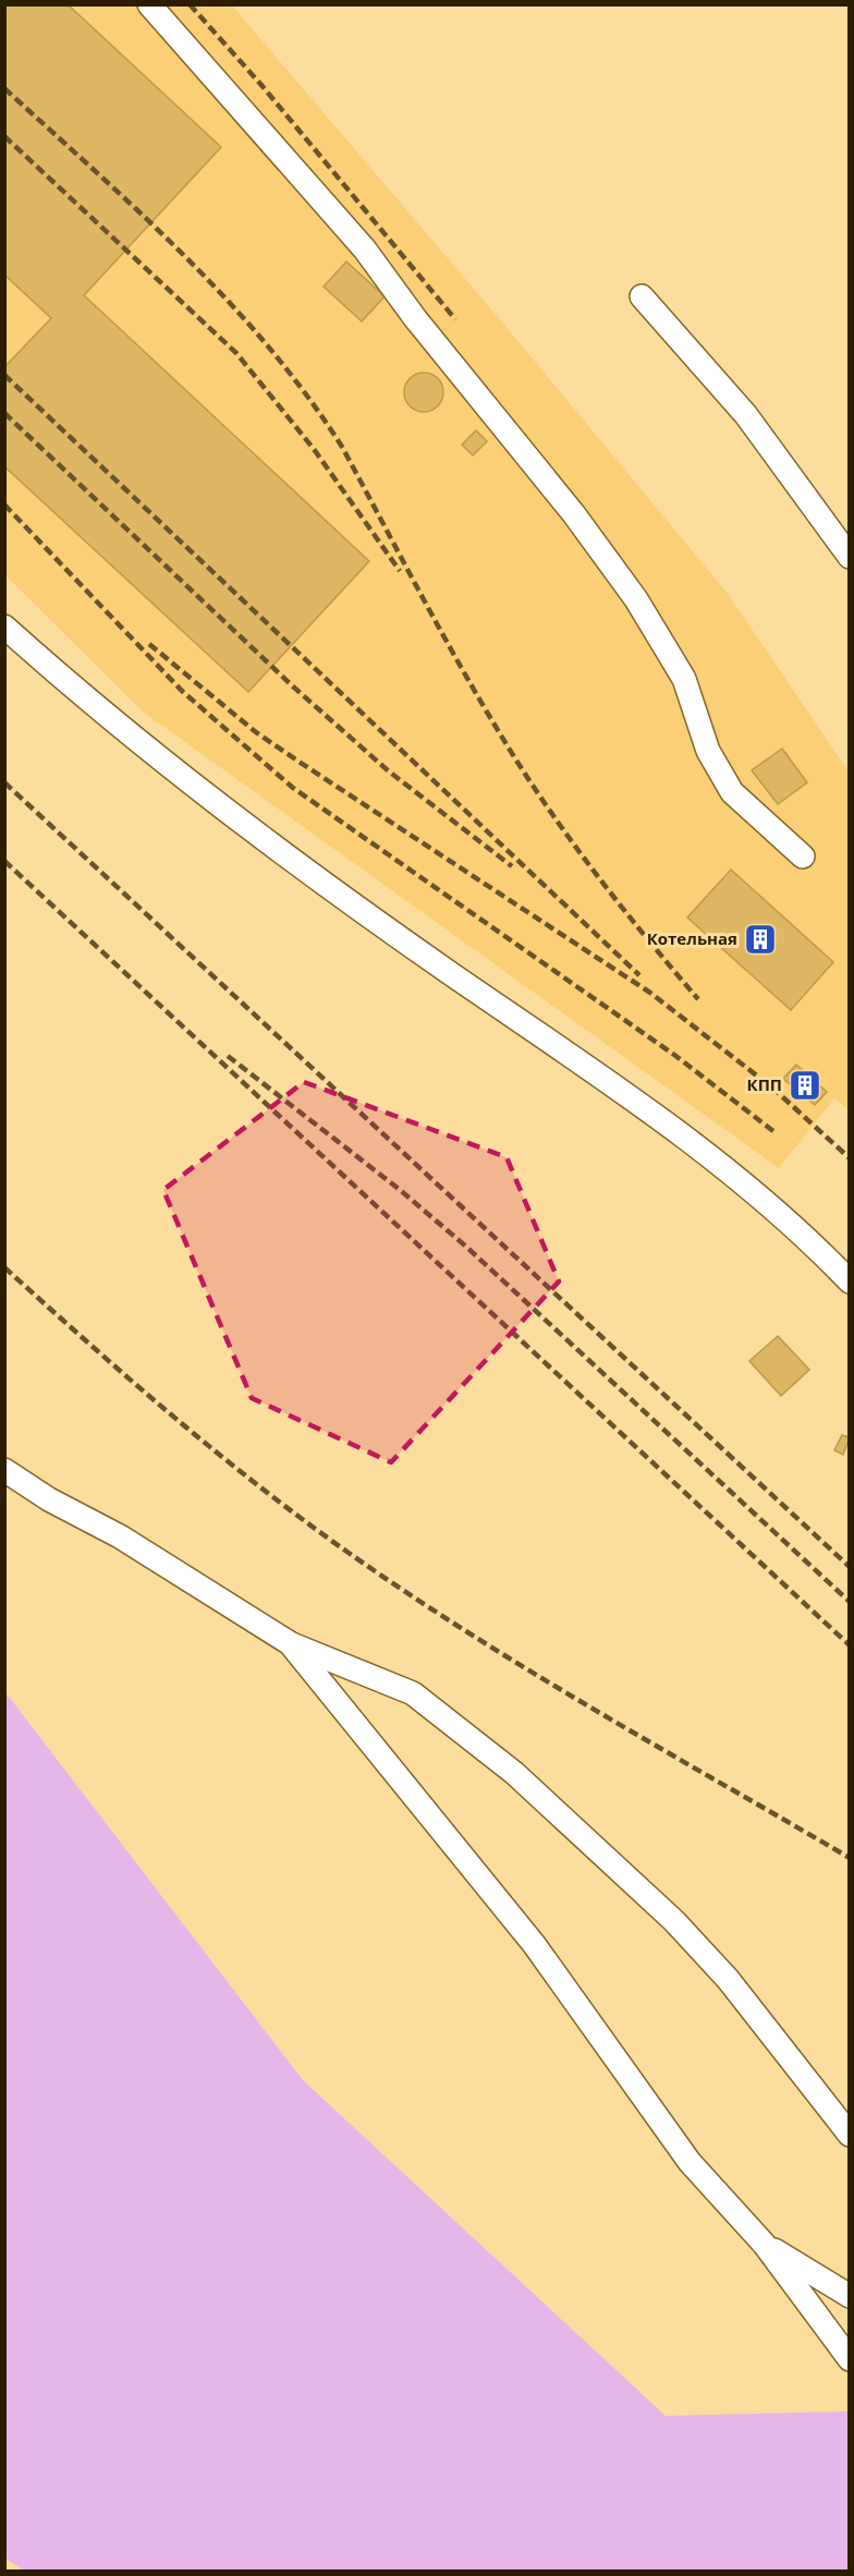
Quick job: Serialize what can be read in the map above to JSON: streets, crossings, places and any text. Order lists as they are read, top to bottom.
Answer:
{
  "places": {
    "building": ["Котельная", "КПП"]
  }
}
